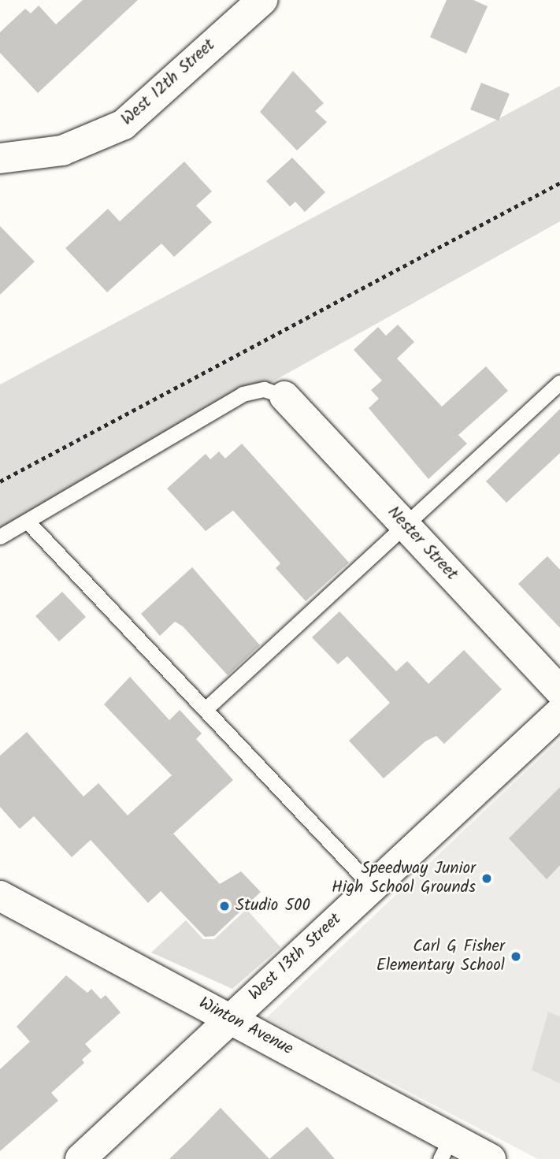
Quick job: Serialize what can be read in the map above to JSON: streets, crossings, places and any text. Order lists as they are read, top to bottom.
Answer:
{
  "streets": {
    "street": [
      "West 12th Street",
      "Nester Street",
      "West 13th Street",
      "Winton Avenue"
    ]
  },
  "crossings": [
    ["West 13th Street", "Winton Avenue"]
  ],
  "places": ["Speedway Junior High School Grounds", "Studio 500", "Carl G Fisher Elementary School"]
}
